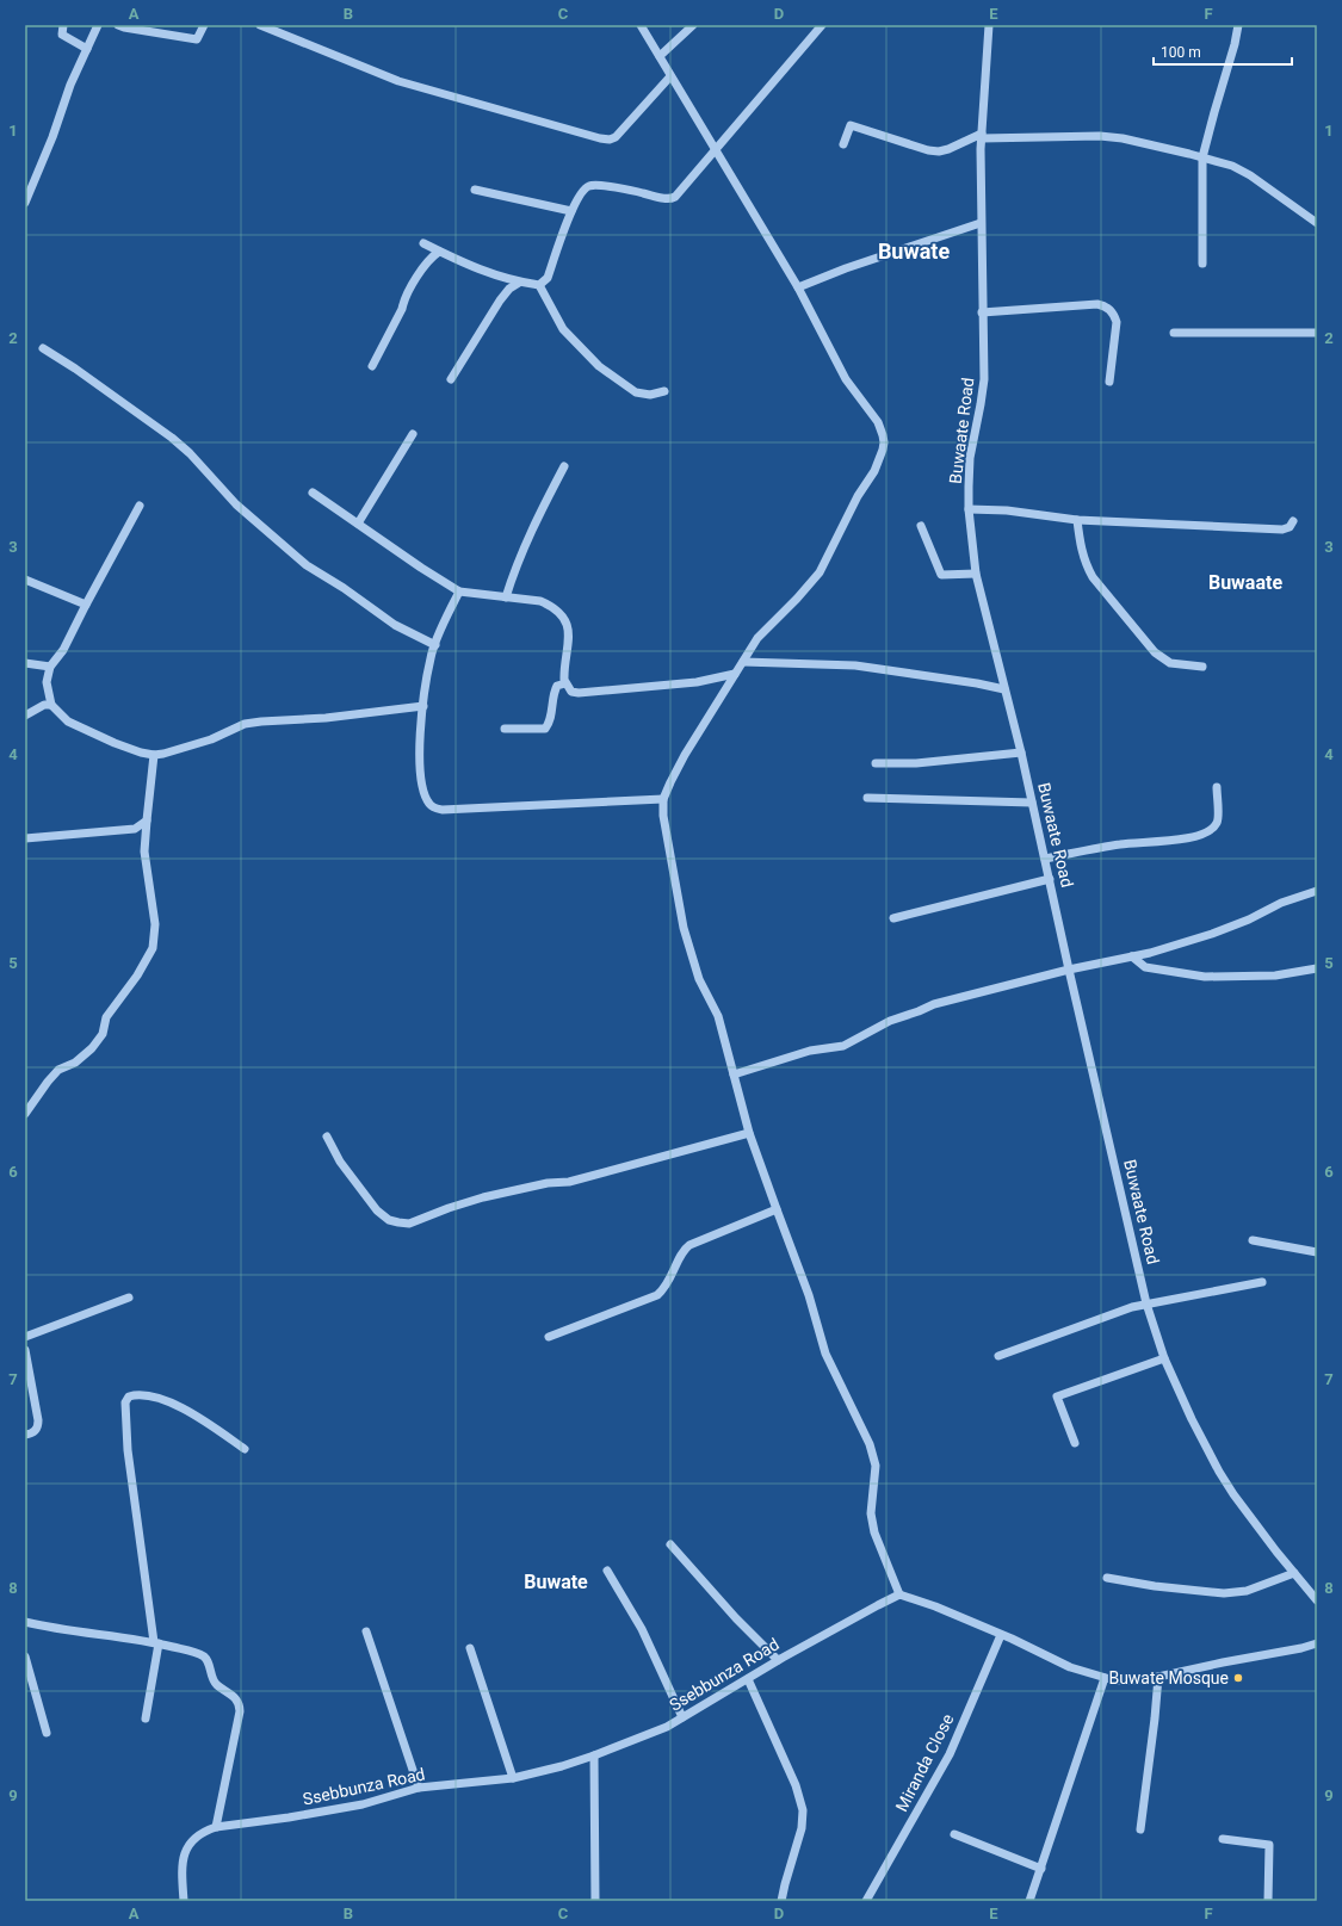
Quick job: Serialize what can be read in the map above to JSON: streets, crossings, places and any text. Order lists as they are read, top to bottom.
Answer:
{
  "streets": {
    "street": ["Buwaate Road", "Ssebbunza Road", "Miranda Close"]
  },
  "districts": ["Buwate", "Buwaate", "Buwate"],
  "places": ["Buwate Mosque"],
  "scale_bar": "100 m",
  "grid": {
    "columns": [
      "A",
      "B",
      "C",
      "D",
      "E",
      "F"
    ],
    "rows": [
      "1",
      "2",
      "3",
      "4",
      "5",
      "6",
      "7",
      "8",
      "9"
    ]
  }
}
